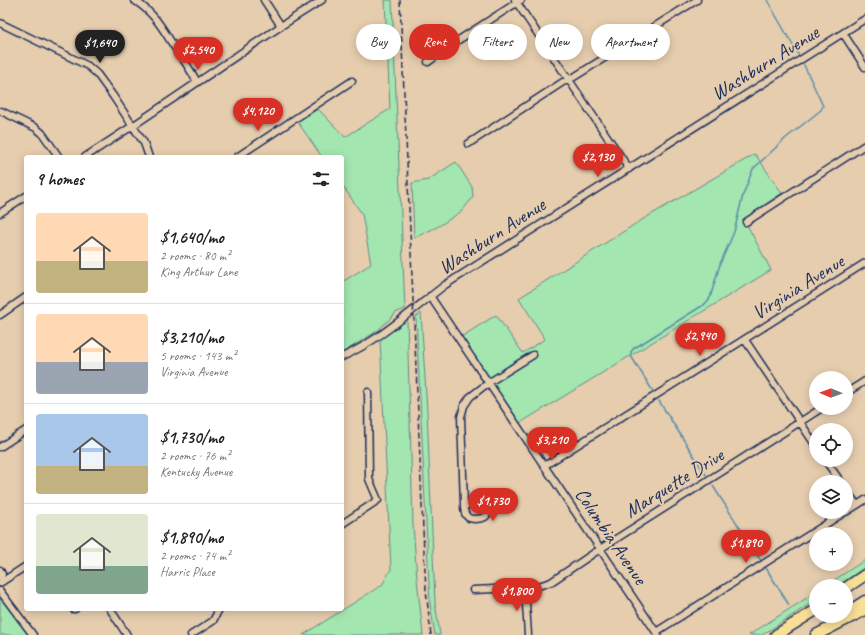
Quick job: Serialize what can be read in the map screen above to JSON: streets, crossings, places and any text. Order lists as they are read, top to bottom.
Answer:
{
  "streets": {
    "street": [
      "Washburn Avenue",
      "Virginia Avenue",
      "Marquette Drive",
      "Columbia Avenue"
    ]
  },
  "crossings": [
    ["Washburn Avenue", "Columbia Avenue"],
    ["Virginia Avenue", "Columbia Avenue"],
    ["Marquette Drive", "Columbia Avenue"]
  ],
  "north": "left",
  "page": {
    "chip": [
      "Buy",
      "Rent",
      "Filters",
      "New",
      "Apartment"
    ],
    "price": [
      "$1,640",
      "$2,540",
      "$4,120",
      "$2,130",
      "$2,940",
      "$3,210",
      "$1,730",
      "$1,890",
      "$1,800"
    ],
    "heading": "9 homes",
    "list": [
      {
        "name": "$1,640/mo",
        "note": "2 rooms · 80 m² · King Arthur Lane"
      },
      {
        "name": "$3,210/mo",
        "note": "5 rooms · 143 m² · Virginia Avenue"
      },
      {
        "name": "$1,730/mo",
        "note": "2 rooms · 76 m² · Kentucky Avenue"
      },
      {
        "name": "$1,890/mo",
        "note": "2 rooms · 74 m² · Harris Place"
      }
    ],
    "map_buttons": ["+", "−"]
  }
}
